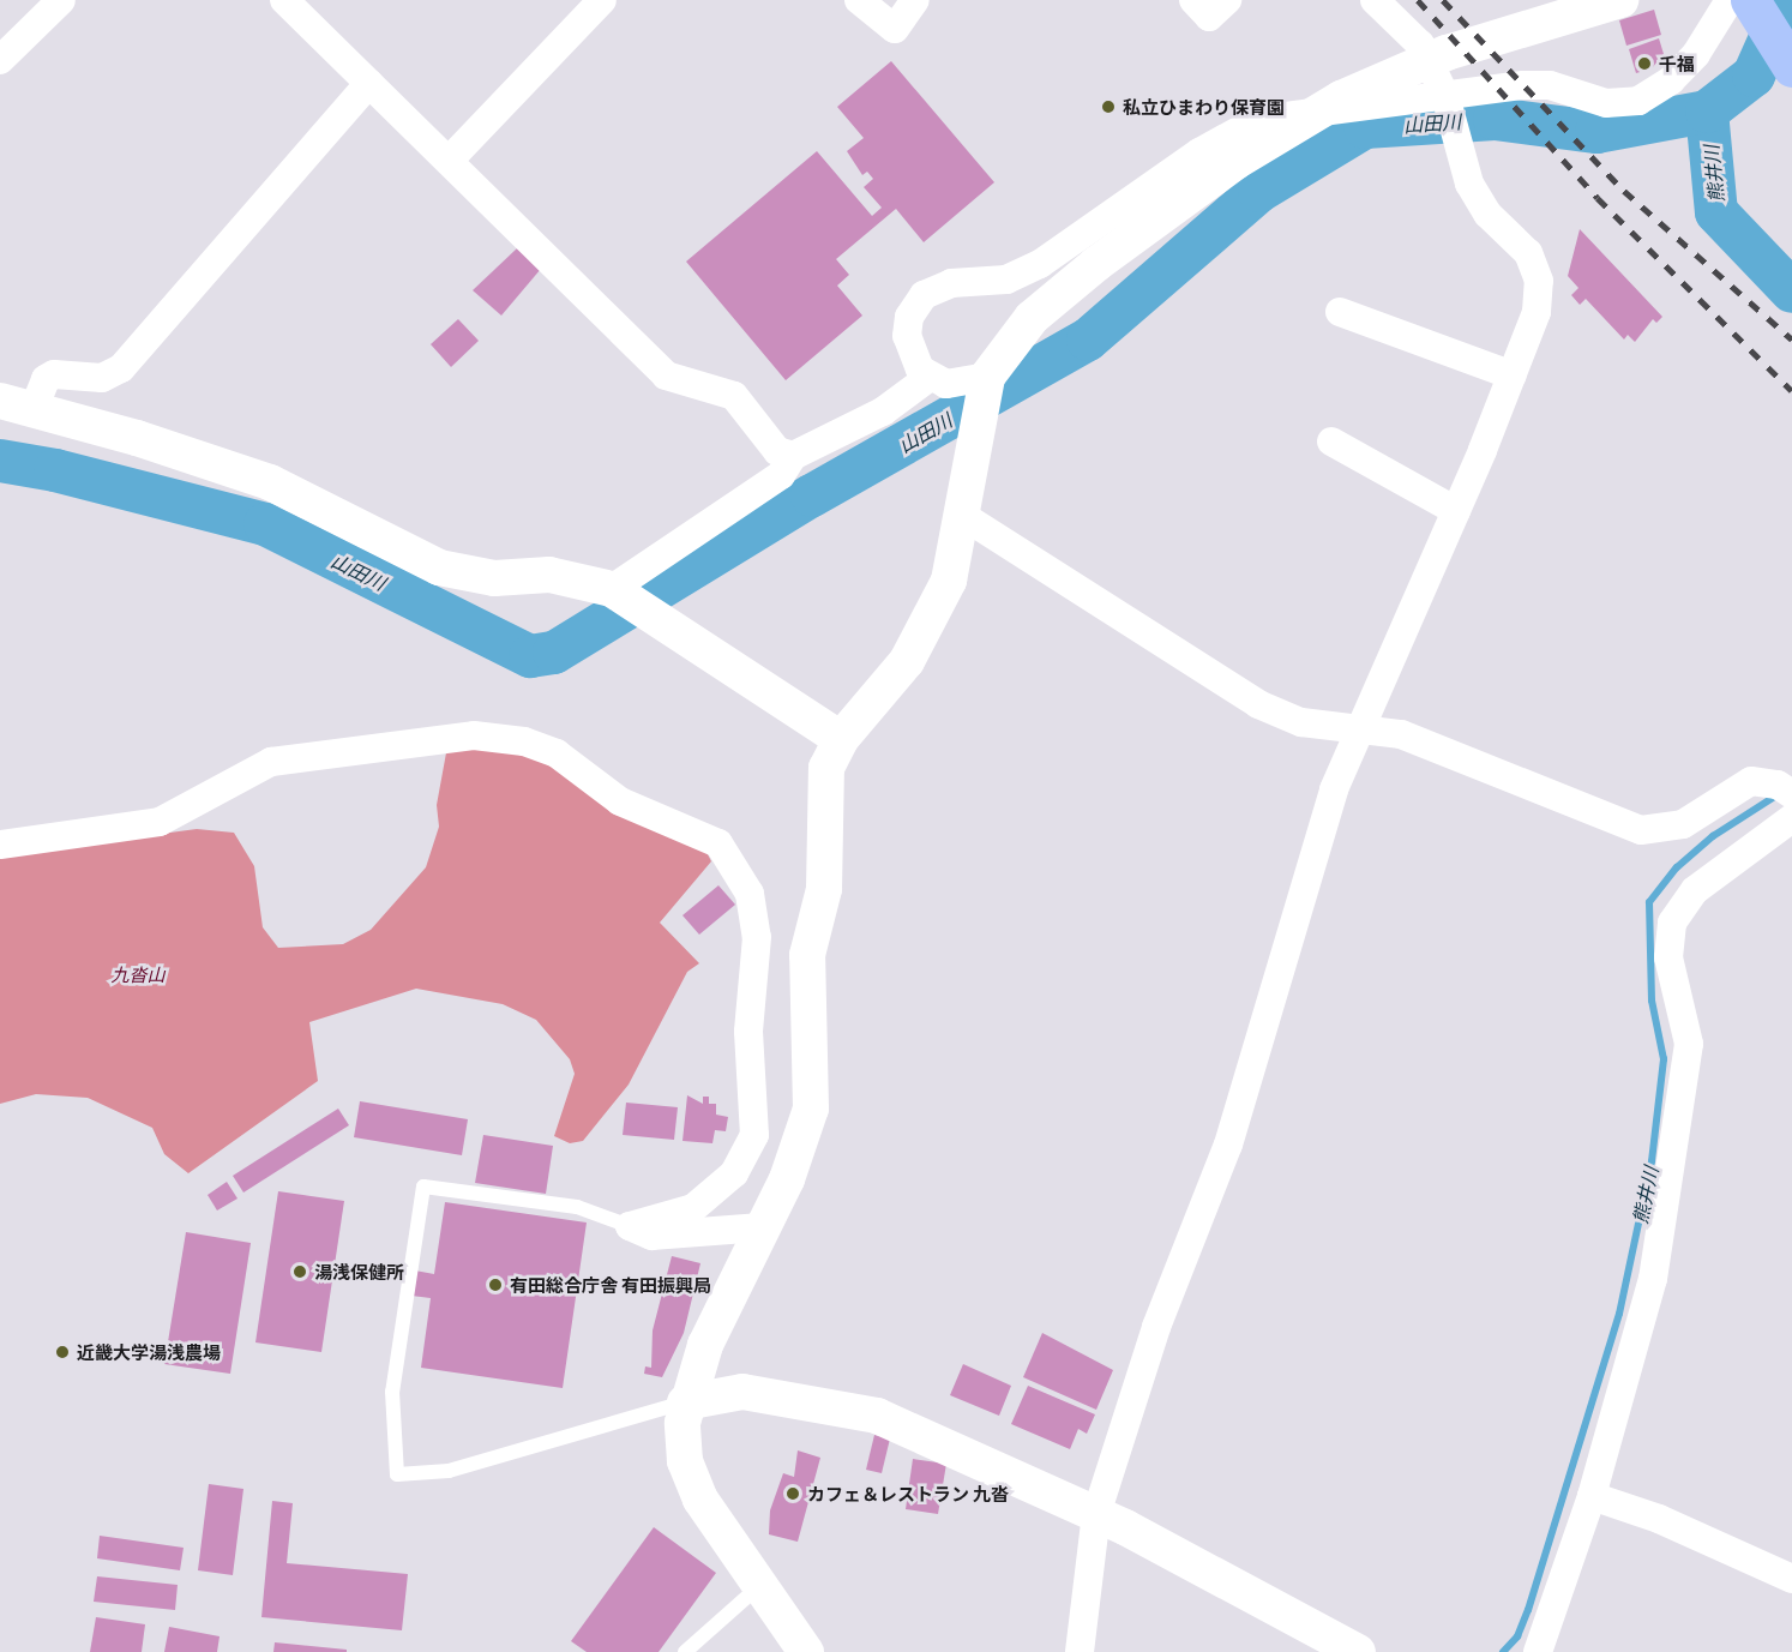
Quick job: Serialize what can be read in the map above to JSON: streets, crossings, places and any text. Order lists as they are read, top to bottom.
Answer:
{
  "water": ["山田川", "熊井川"],
  "parks": ["九沓山"],
  "places": [
    "千福",
    "私立ひまわり保育園",
    "湯浅保健所",
    "有田総合庁舎 有田振興局",
    "近畿大学湯浅農場",
    "カフェ＆レストラン 九沓"
  ]
}
